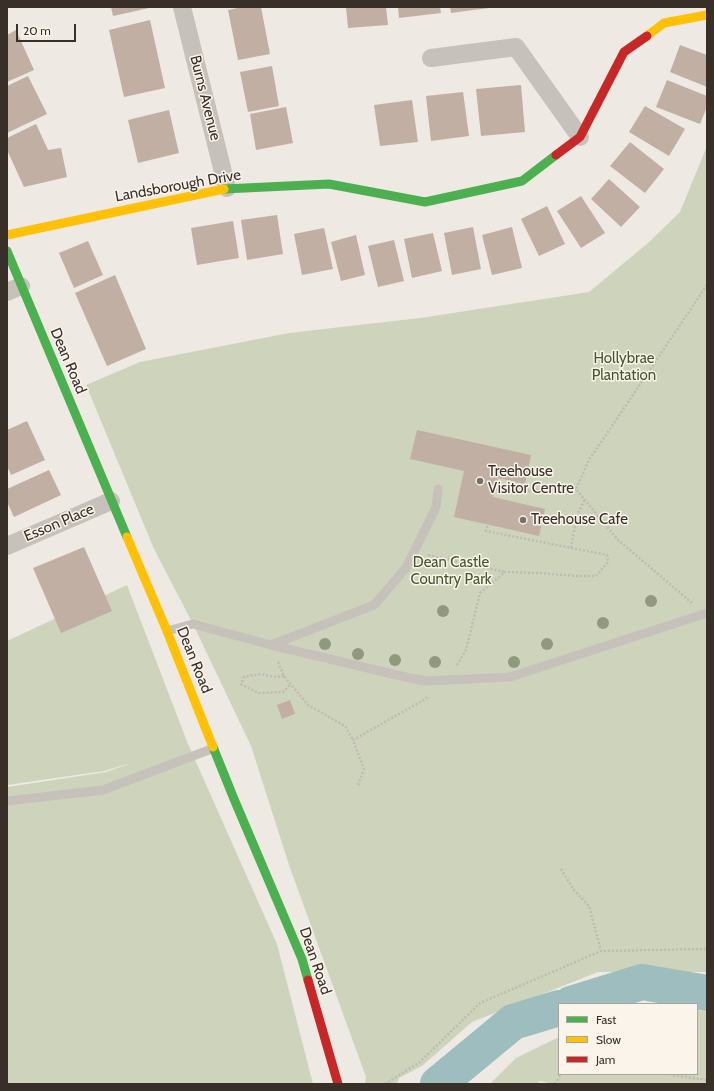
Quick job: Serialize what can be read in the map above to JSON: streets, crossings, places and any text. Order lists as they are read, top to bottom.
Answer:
{
  "streets": {
    "street": [
      "Burns Avenue",
      "Landsborough Drive",
      "Dean Road",
      "Esson Place"
    ]
  },
  "crossings": [
    ["Burns Avenue", "Landsborough Drive"],
    ["Dean Road", "Esson Place"]
  ],
  "parks": ["Hollybrae Plantation", "Dean Castle Country Park"],
  "places": ["Treehouse Visitor Centre", "Treehouse Cafe"],
  "legend": ["Fast", "Slow", "Jam"],
  "scale_bar": "20 m"
}
